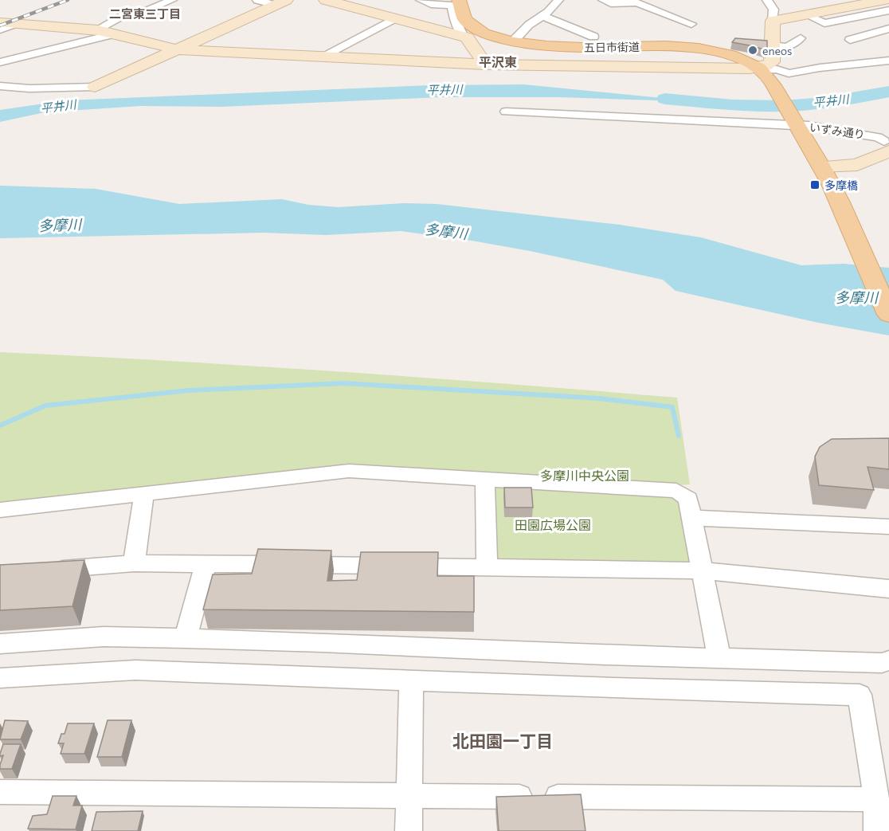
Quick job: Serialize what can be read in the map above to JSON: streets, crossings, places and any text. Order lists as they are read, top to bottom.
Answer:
{
  "streets": {
    "main road": ["五日市街道"],
    "street": ["いずみ通り"]
  },
  "districts": ["二宮東三丁目", "平沢東", "北田園一丁目"],
  "water": ["平井川", "多摩川"],
  "parks": ["多摩川中央公園", "田園広場公園"],
  "places": {
    "other": ["eneos"],
    "transit": ["多摩橋"]
  }
}
